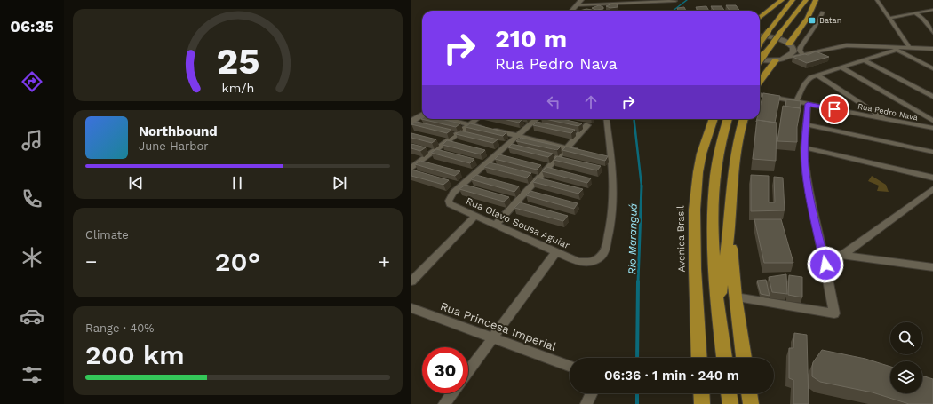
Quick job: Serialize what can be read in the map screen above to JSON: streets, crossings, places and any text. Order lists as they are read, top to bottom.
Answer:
{
  "streets": {
    "highway": ["Avenida Brasil"],
    "street": ["Rua Pedro Nava", "Rua Olavo Sousa Aguiar", "Rua Princesa Imperial"]
  },
  "water": ["Rio Maranguá"],
  "places": {
    "transit": ["Batan"]
  },
  "page": {
    "tabs": "06:35",
    "turn": ["210 m", "Rua Pedro Nava"],
    "song": ["Northbound", "June Harbor"],
    "tile": [
      "Climate",
      ["Range · 40%", "200 km"]
    ],
    "heat": ["−", "20°", "+"],
    "limit": "30",
    "trip": "06:36 · 1 min · 240 m",
    "gauge": ["25", "km/h"]
  }
}
